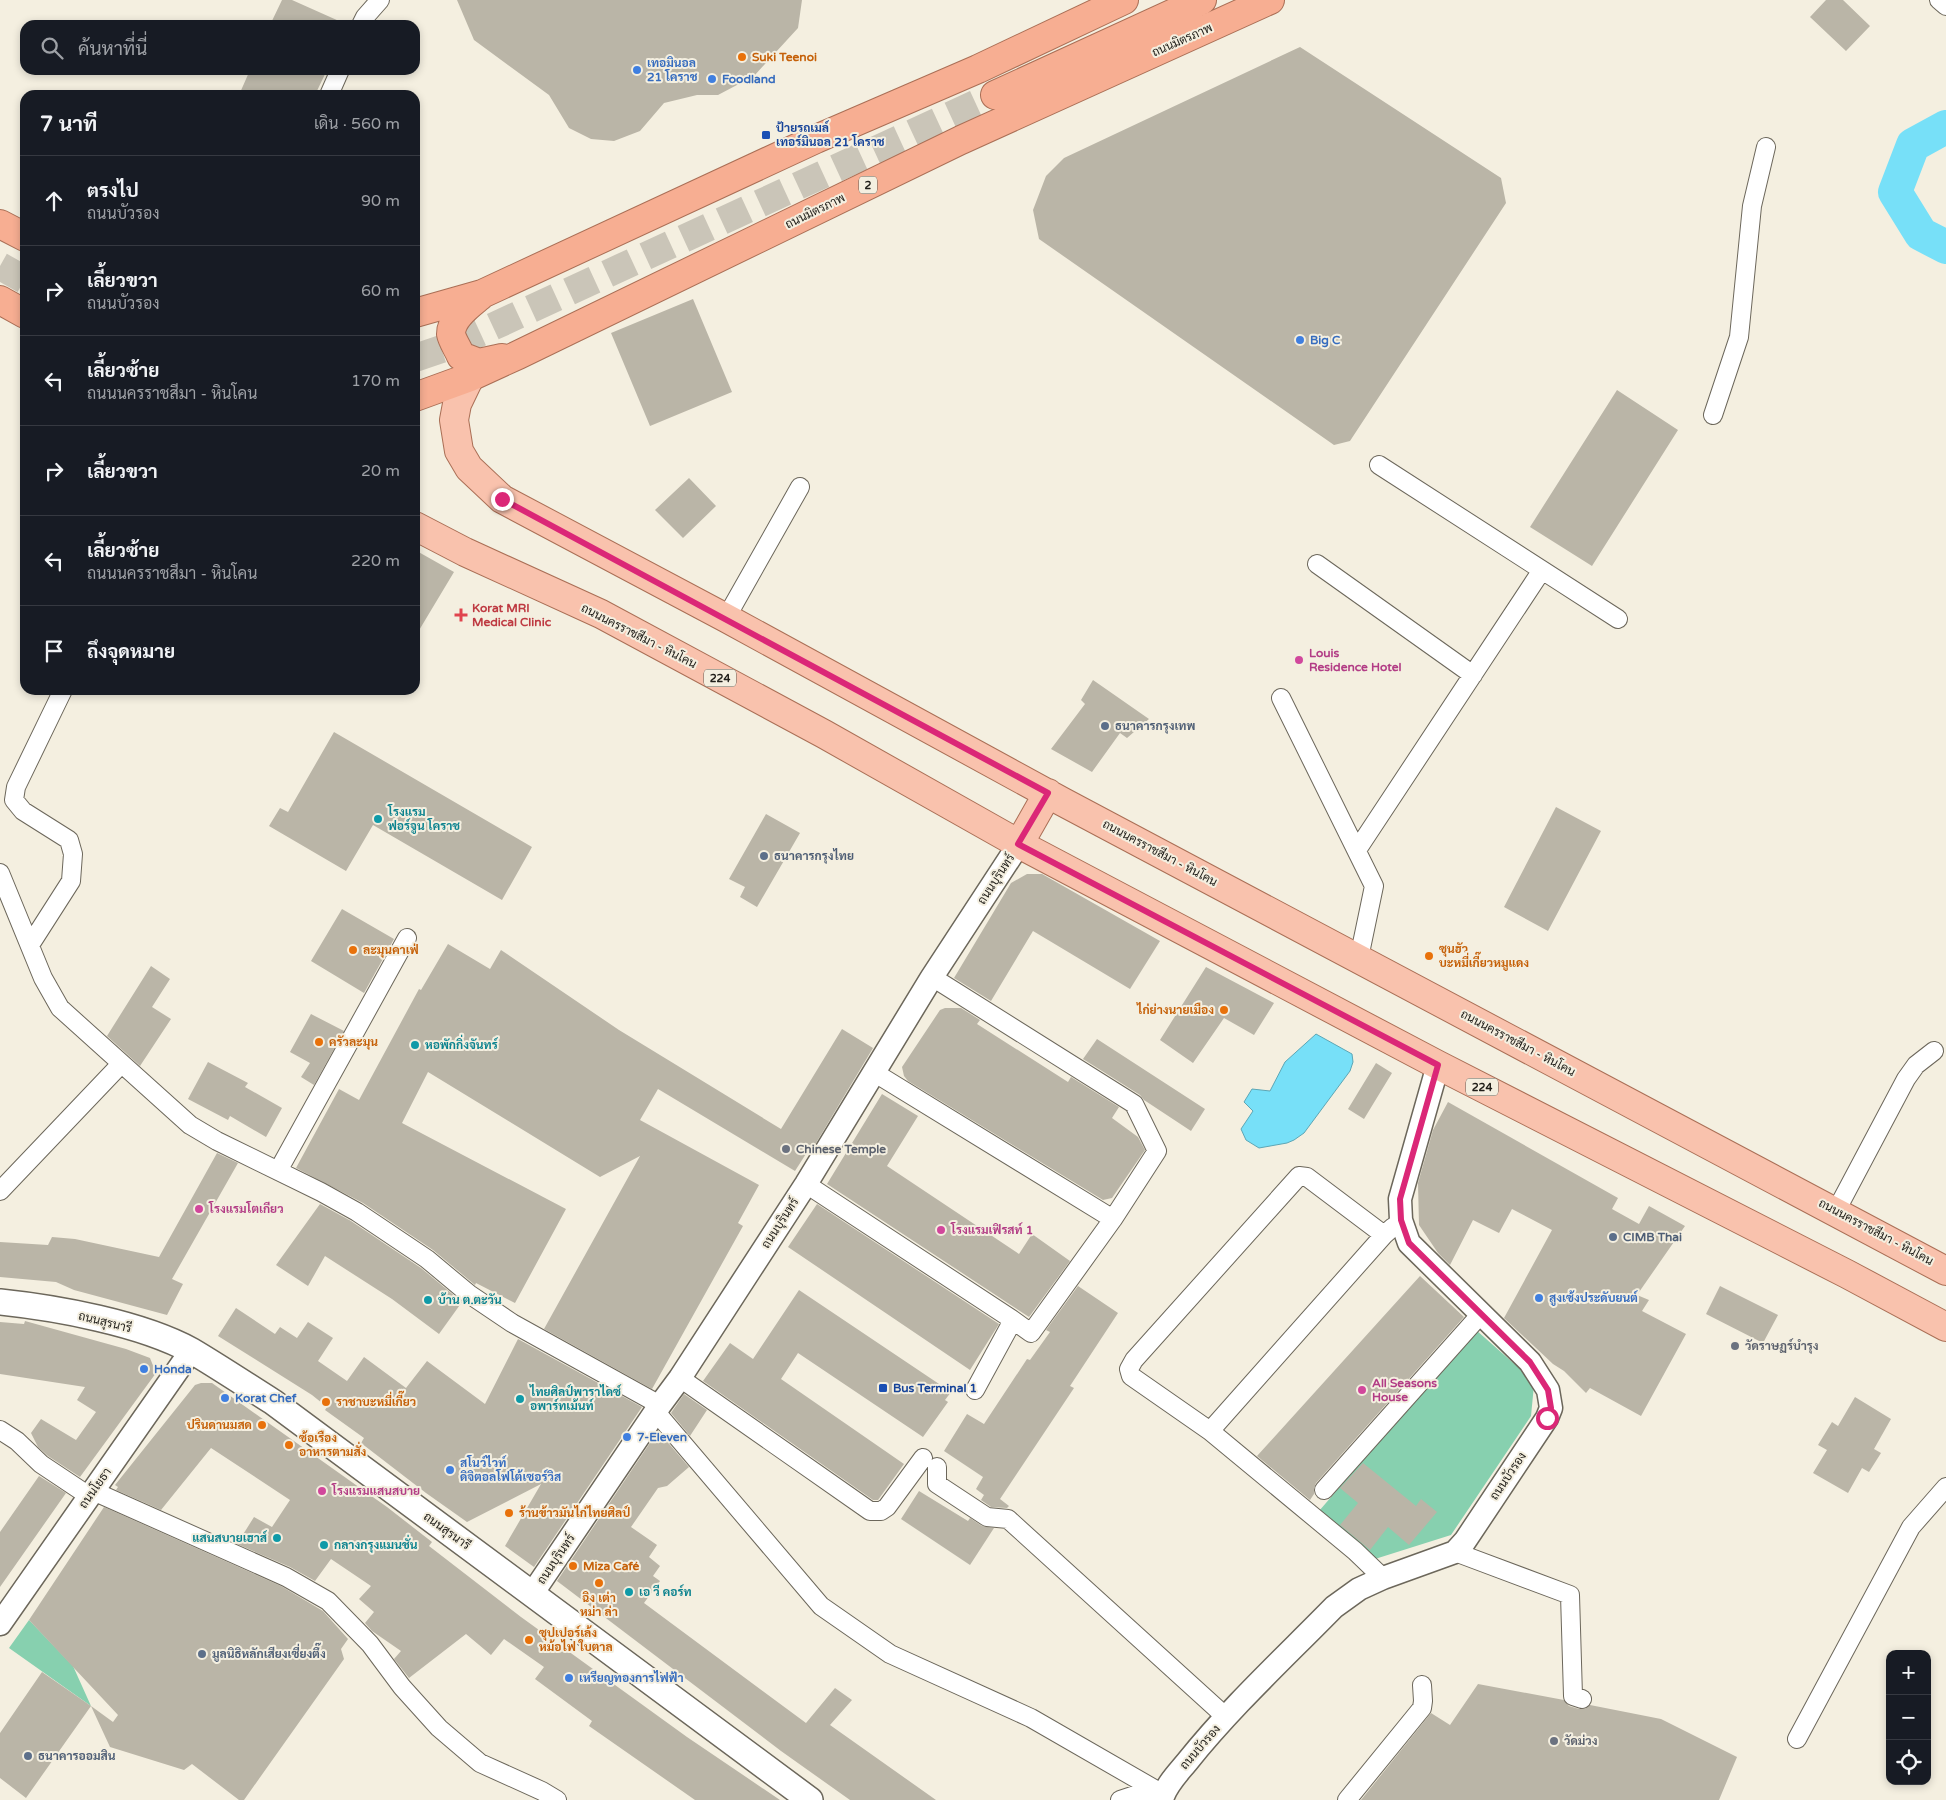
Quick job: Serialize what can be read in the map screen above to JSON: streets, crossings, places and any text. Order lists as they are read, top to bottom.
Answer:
{
  "streets": {
    "highway": ["ถนนมิตรภาพ", "2"],
    "main road": ["ถนนนครราชสีมา - หินโคน", "224", "ถนนสุรนารี"],
    "street": ["ถนนบุรินทร์", "ถนนบัวรอง", "ถนนโยธา"]
  },
  "crossings": [
    ["ถนนมิตรภาพ", "ถนนนครราชสีมา - หินโคน"],
    ["ถนนนครราชสีมา - หินโคน", "ถนนบุรินทร์"],
    ["ถนนนครราชสีมา - หินโคน", "ถนนบัวรอง"],
    ["ถนนบุรินทร์", "ถนนสุรนารี"],
    ["ถนนสุรนารี", "ถนนโยธา"]
  ],
  "places": {
    "other": [
      "Suki Teenoi",
      "เทอมินอล 21 โคราช",
      "Foodland",
      "Big C",
      "Louis Residence Hotel",
      "ธนาคารกรุงเทพ",
      "โรงแรม ฟอร์จูน โคราช",
      "ธนาคารกรุงไทย",
      "ละมุนคาเฟ่",
      "ซุนฮัว บะหมี่เกี๊ยวหมูแดง",
      "ไก่ย่างนายเมือง",
      "ครัวละมุน",
      "หอพักกิ่งจันทร์",
      "Chinese Temple",
      "โรงแรมโตเกียว",
      "โรงแรมเฟิรสท์ 1",
      "CIMB Thai",
      "สูงเซ้งประดับยนต์",
      "บ้าน ต.ตะวัน",
      "วัดราษฏร์บำรุง",
      "Honda",
      "All Seasons House",
      "Korat Chef",
      "ไทยศิลป์พาราไดซ์ อพาร์ทเม้นท์",
      "ราชาบะหมี่เกี๊ยว",
      "ปรินดานมสด",
      "7-Eleven",
      "ซ้อเรือง อาหารตามสั่ง",
      "สโนว์ไวท์ ดิจิตอลโฟโต้เซอร์วิส",
      "โรงแรมแสนสบาย",
      "ร้านข้าวมันไก่ไทยศิลป์",
      "แสนสบายเฮาส์",
      "กลางกรุงแมนชั่น",
      "Miza Café",
      "ฉิง เต่า หม่า ล่า",
      "เอ วี คอร์ท",
      "ซุปเปอร์เล้ง หม้อไฟ ใบตาล",
      "มูลนิธิหลักเสียงเซี่ยงตึ๊ง",
      "เหรียญทองการไฟฟ้า",
      "วัดม่วง",
      "ธนาคารออมสิน"
    ],
    "transit": ["ป้ายรถเมล์ เทอร์มินอล 21 โคราช", "Bus Terminal 1"],
    "health": ["Korat MRI Medical Clinic"]
  },
  "page": {
    "search": "ค้นหาที่นี่",
    "heading": ["7 นาที", "เดิน · 560 m"],
    "list": [
      ["ตรงไป", "ถนนบัวรอง", "90 m"],
      ["เลี้ยวขวา", "ถนนบัวรอง", "60 m"],
      ["เลี้ยวซ้าย", "ถนนนครราชสีมา - หินโคน", "170 m"],
      ["เลี้ยวขวา", "20 m"],
      ["เลี้ยวซ้าย", "ถนนนครราชสีมา - หินโคน", "220 m"],
      "ถึงจุดหมาย"
    ],
    "map_buttons": ["+", "−"]
  }
}
